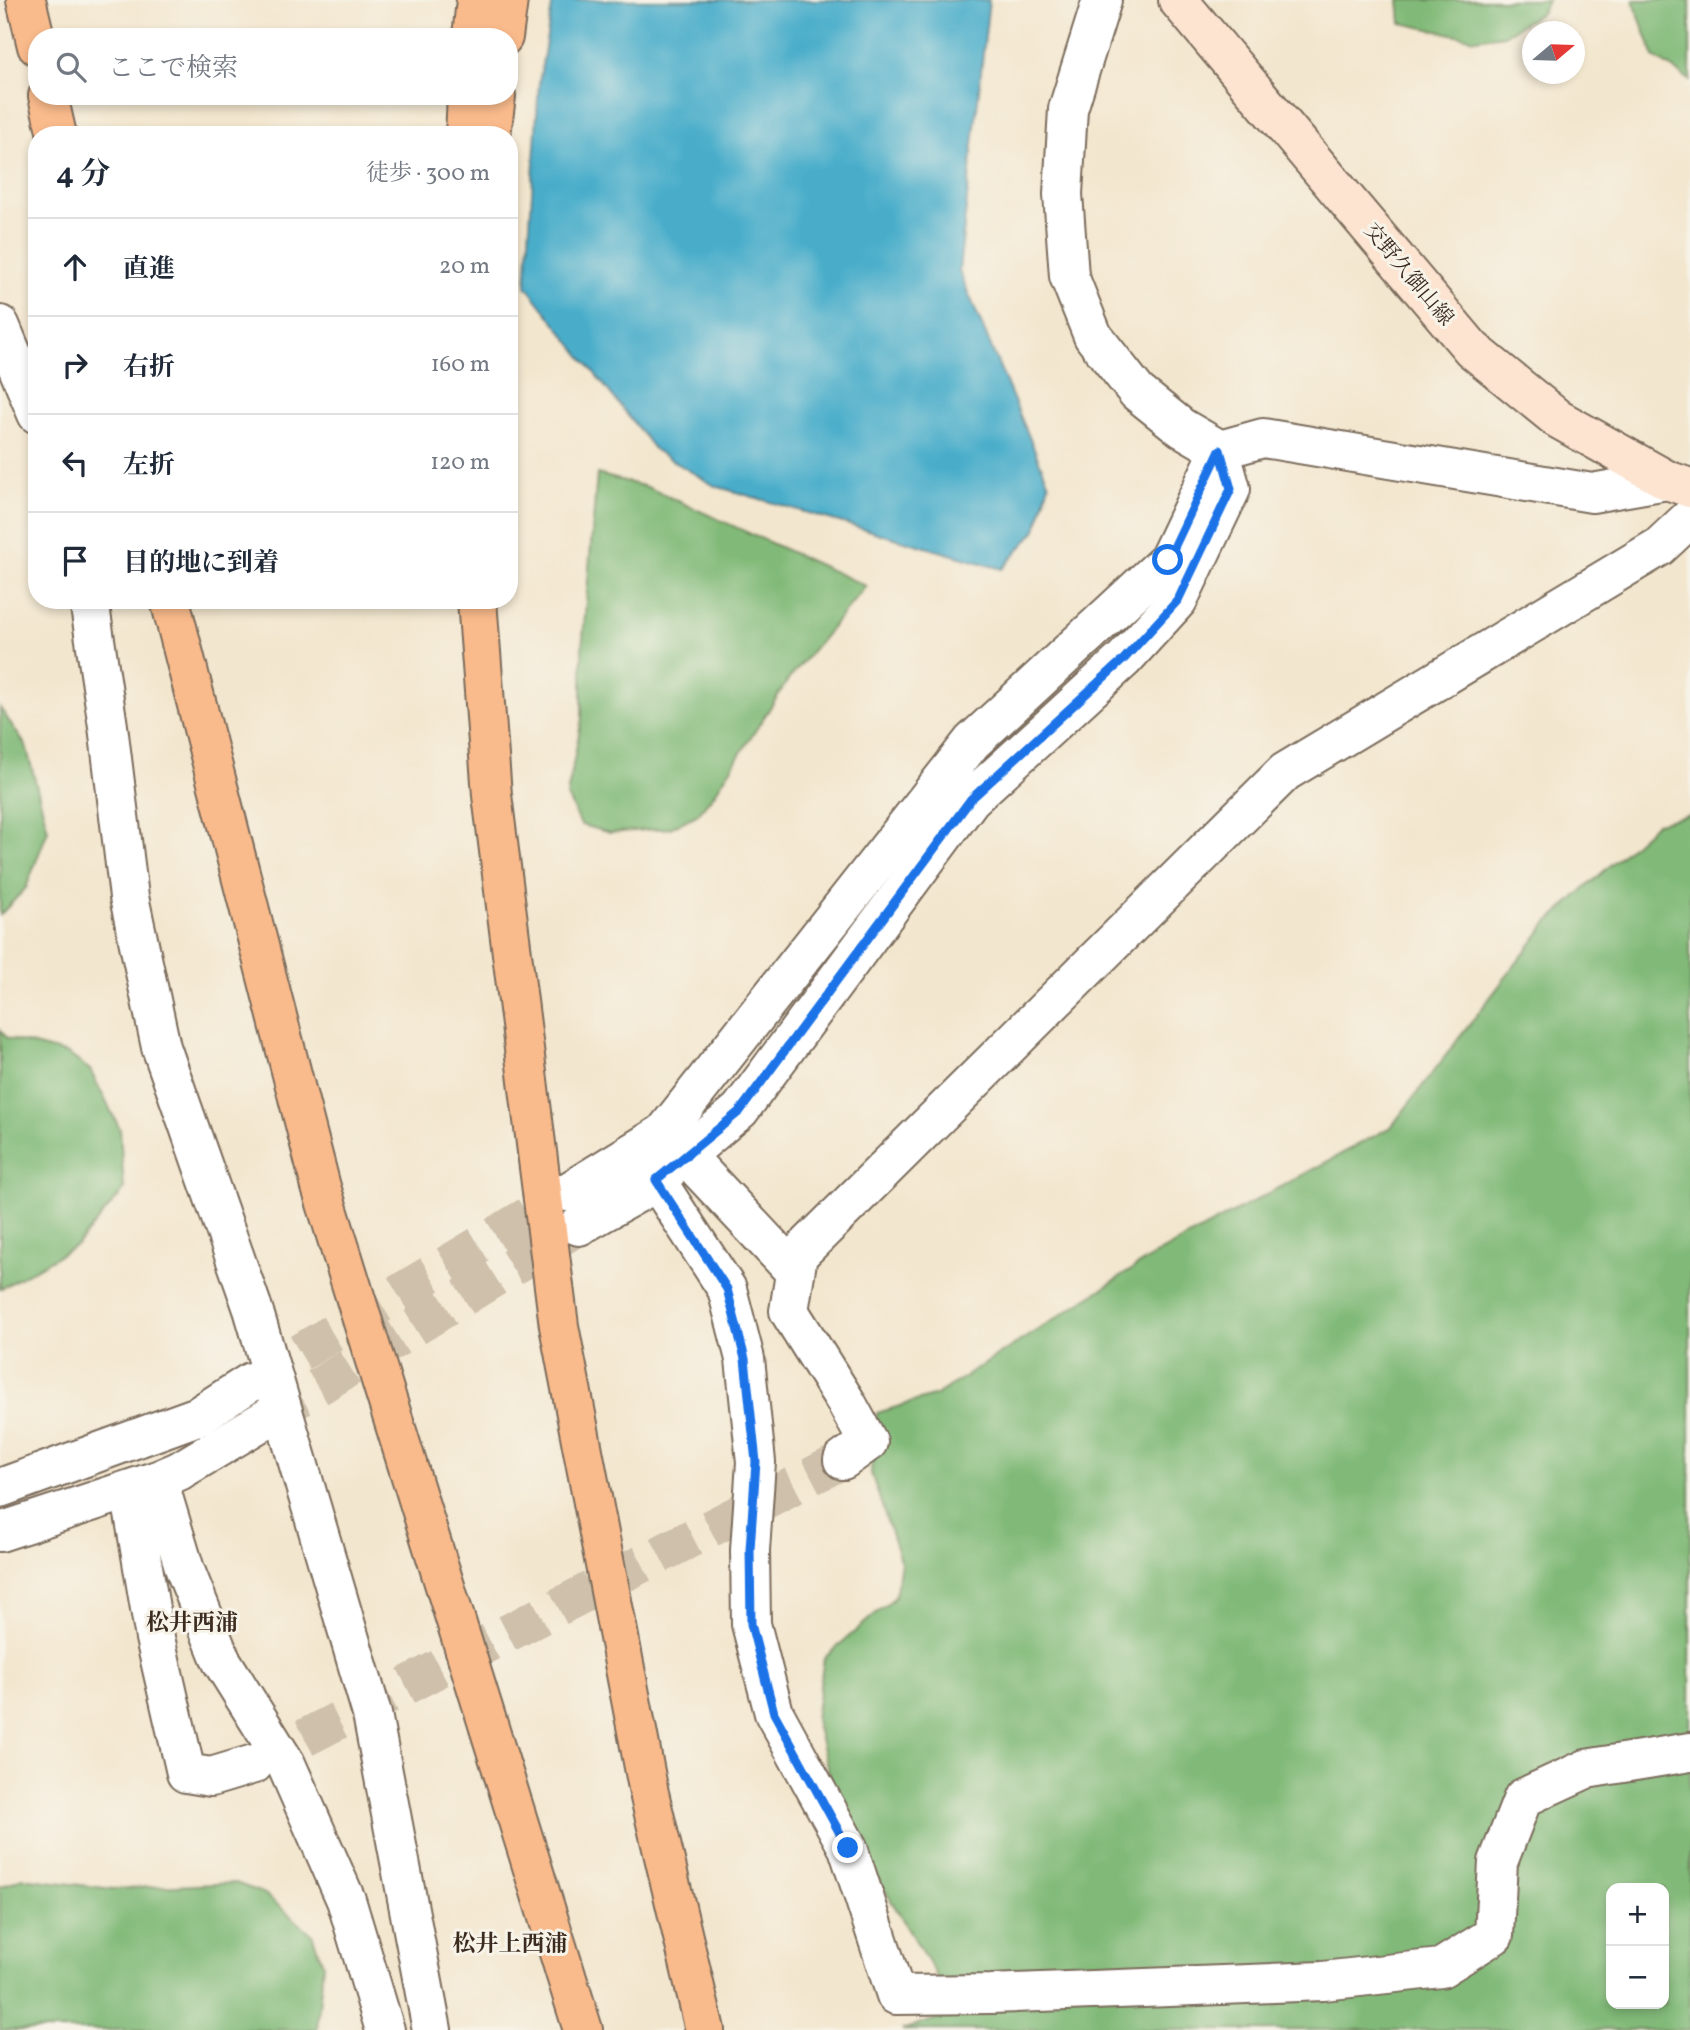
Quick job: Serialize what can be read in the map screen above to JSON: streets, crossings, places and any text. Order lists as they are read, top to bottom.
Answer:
{
  "streets": {
    "main road": ["交野久御山線"]
  },
  "districts": ["松井西浦", "松井上西浦"],
  "north": "right",
  "page": {
    "search": "ここで検索",
    "heading": ["4 分", "徒歩 · 300 m"],
    "list": [
      ["直進", "20 m"],
      ["右折", "160 m"],
      ["左折", "120 m"],
      "目的地に到着"
    ],
    "map_buttons": ["+", "−"]
  }
}
